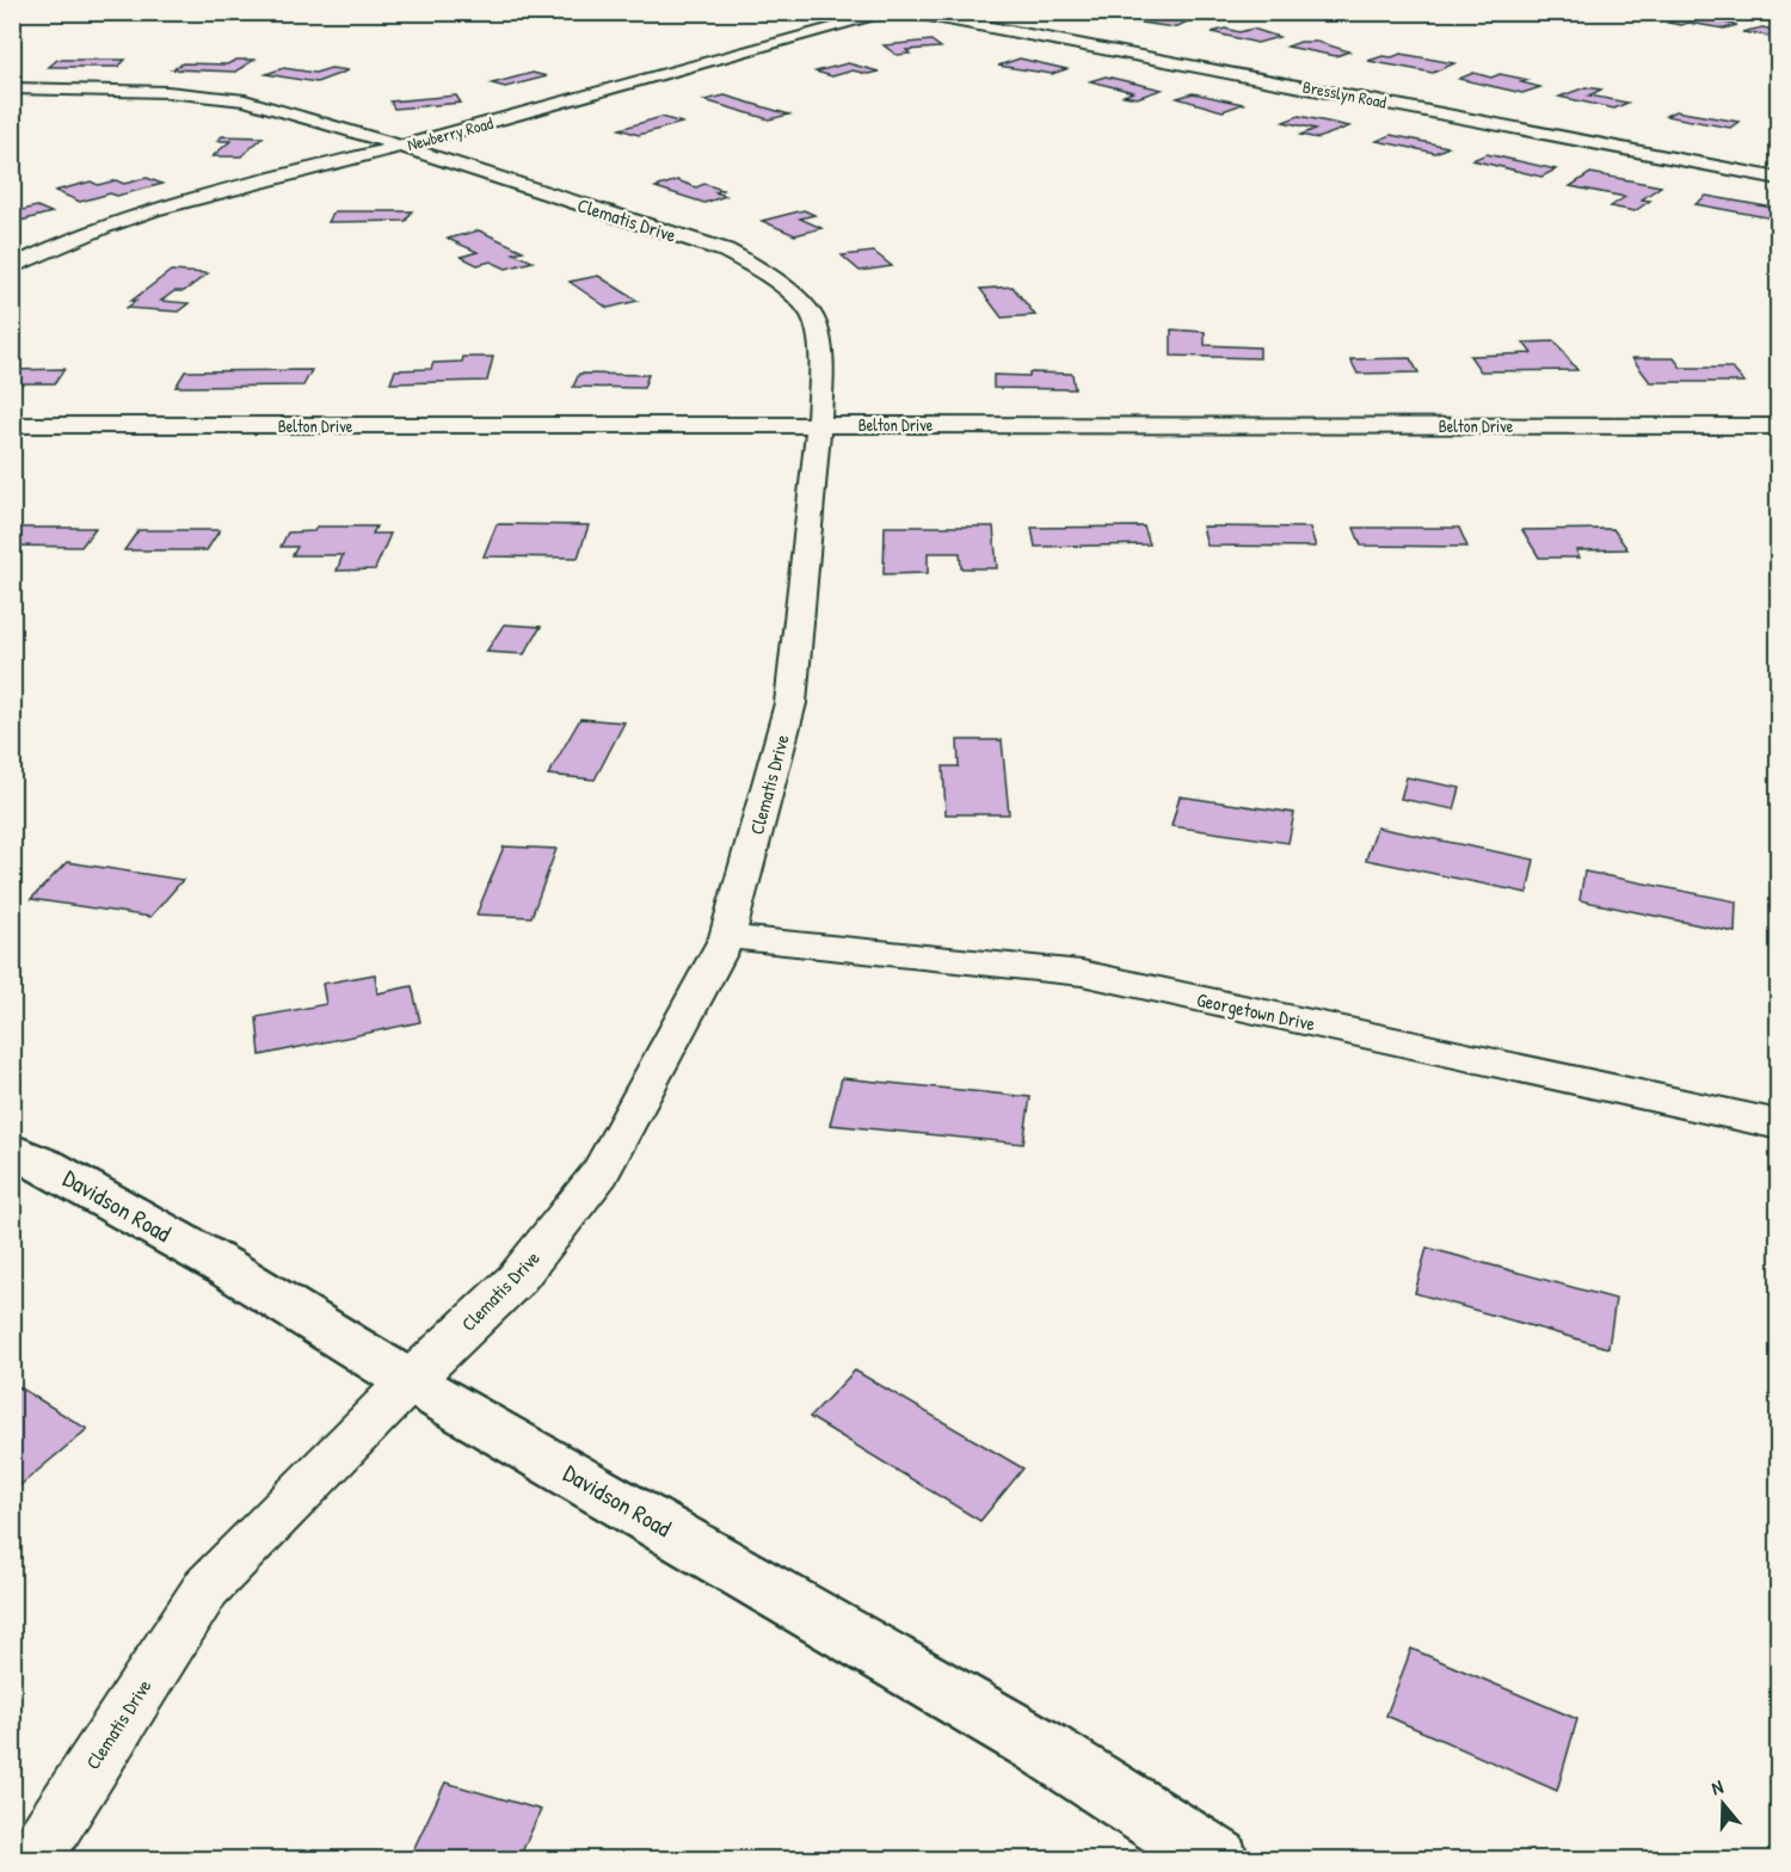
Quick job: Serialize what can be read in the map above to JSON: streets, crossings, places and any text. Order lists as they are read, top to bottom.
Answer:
{
  "streets": {
    "street": [
      "Bresslyn Road",
      "Newberry Road",
      "Clematis Drive",
      "Belton Drive",
      "Georgetown Drive",
      "Davidson Road"
    ]
  },
  "crossings": [
    ["Newberry Road", "Clematis Drive"],
    ["Clematis Drive", "Belton Drive"],
    ["Clematis Drive", "Georgetown Drive"],
    ["Clematis Drive", "Davidson Road"]
  ],
  "north": "top"
}
